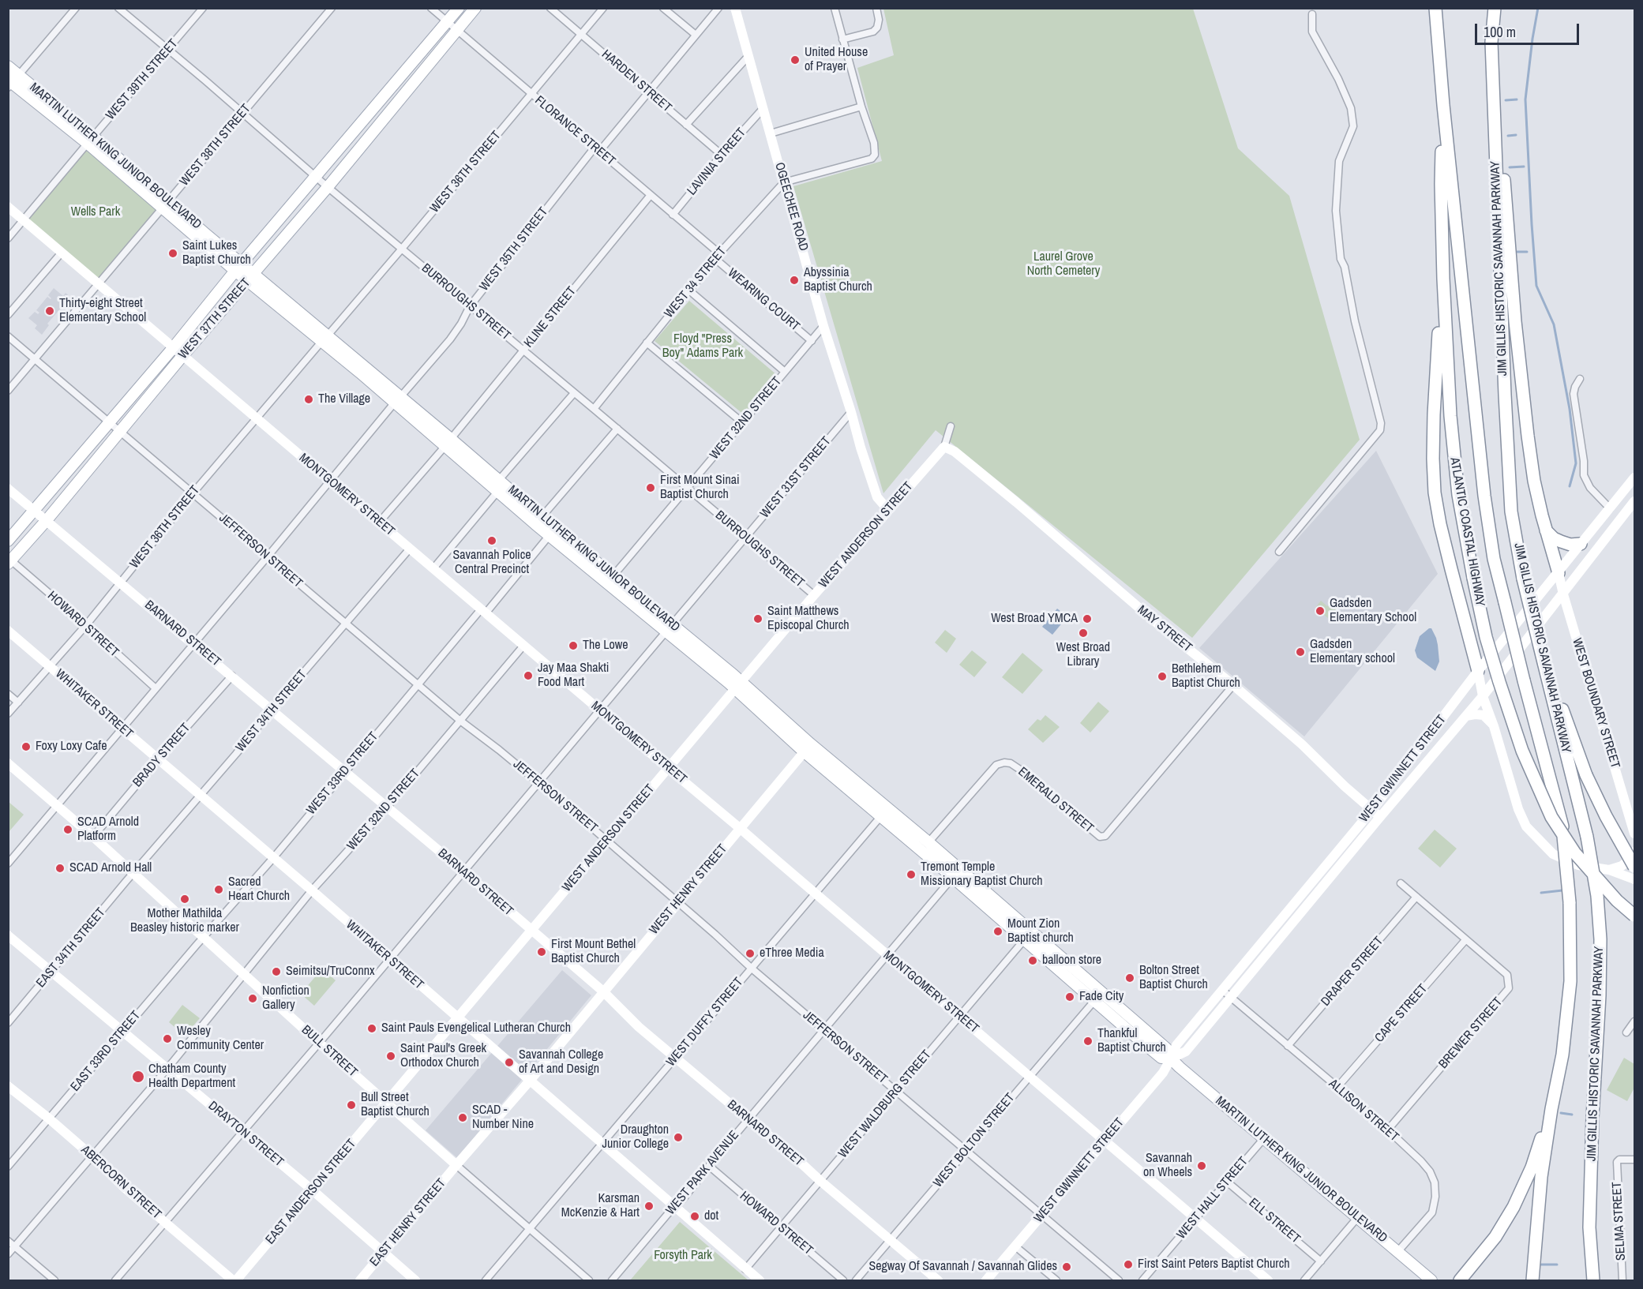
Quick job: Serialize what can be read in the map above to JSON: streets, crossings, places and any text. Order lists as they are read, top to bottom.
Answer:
{
  "streets": {
    "highway": ["JIM GILLIS HISTORIC SAVANNAH PARKWAY", "ATLANTIC COASTAL HIGHWAY"],
    "main road": [
      "MARTIN LUTHER KING JUNIOR BOULEVARD",
      "OGEECHEE ROAD",
      "WEST 37TH STREET",
      "MONTGOMERY STREET",
      "WEST ANDERSON STREET",
      "MAY STREET",
      "BARNARD STREET",
      "WEST BOUNDARY STREET",
      "WHITAKER STREET",
      "WEST GWINNETT STREET",
      "WEST HENRY STREET",
      "BULL STREET",
      "DRAYTON STREET",
      "ABERCORN STREET",
      "EAST ANDERSON STREET",
      "EAST HENRY STREET"
    ],
    "street": [
      "WEST 39TH STREET",
      "HARDEN STREET",
      "FLORANCE STREET",
      "WEST 38TH STREET",
      "LAVINIA STREET",
      "WEST 36TH STREET",
      "WEST 35TH STREET",
      "WEST 34 STREET",
      "WEARING COURT",
      "BURROUGHS STREET",
      "KLINE STREET",
      "WEST 32ND STREET",
      "WEST 31ST STREET",
      "JEFFERSON STREET",
      "HOWARD STREET",
      "WEST 34TH STREET",
      "BRADY STREET",
      "WEST 33RD STREET",
      "EMERALD STREET",
      "EAST 34TH STREET",
      "DRAPER STREET",
      "CAPE STREET",
      "WEST DUFFY STREET",
      "BREWER STREET",
      "EAST 33RD STREET",
      "WEST WALDBURG STREET",
      "ALLISON STREET",
      "WEST BOLTON STREET",
      "WEST PARK AVENUE",
      "WEST HALL STREET",
      "ELL STREET",
      "SELMA STREET"
    ]
  },
  "crossings": [
    ["WEST 39TH STREET", "MARTIN LUTHER KING JUNIOR BOULEVARD"],
    ["WEST 39TH STREET", "BURROUGHS STREET"],
    ["WEST 39TH STREET", "MONTGOMERY STREET"],
    ["HARDEN STREET", "LAVINIA STREET"],
    ["HARDEN STREET", "WEST 36TH STREET"],
    ["HARDEN STREET", "WEST 35TH STREET"],
    ["FLORANCE STREET", "LAVINIA STREET"],
    ["FLORANCE STREET", "WEST 36TH STREET"],
    ["FLORANCE STREET", "WEST 35TH STREET"],
    ["FLORANCE STREET", "WEST 34 STREET"],
    ["FLORANCE STREET", "WEARING COURT"],
    ["FLORANCE STREET", "KLINE STREET"],
    ["FLORANCE STREET", "WEST 37TH STREET"],
    ["WEST 38TH STREET", "MARTIN LUTHER KING JUNIOR BOULEVARD"],
    ["WEST 38TH STREET", "BURROUGHS STREET"],
    ["WEST 38TH STREET", "MONTGOMERY STREET"],
    ["WEST 38TH STREET", "JEFFERSON STREET"],
    ["MARTIN LUTHER KING JUNIOR BOULEVARD", "WEST 36TH STREET"],
    ["MARTIN LUTHER KING JUNIOR BOULEVARD", "WEST 35TH STREET"],
    ["MARTIN LUTHER KING JUNIOR BOULEVARD", "KLINE STREET"],
    ["MARTIN LUTHER KING JUNIOR BOULEVARD", "WEST 37TH STREET"],
    ["MARTIN LUTHER KING JUNIOR BOULEVARD", "WEST 32ND STREET"],
    ["MARTIN LUTHER KING JUNIOR BOULEVARD", "WEST 31ST STREET"],
    ["MARTIN LUTHER KING JUNIOR BOULEVARD", "WEST ANDERSON STREET"],
    ["MARTIN LUTHER KING JUNIOR BOULEVARD", "WEST GWINNETT STREET"],
    ["MARTIN LUTHER KING JUNIOR BOULEVARD", "WEST 33RD STREET"],
    ["MARTIN LUTHER KING JUNIOR BOULEVARD", "EMERALD STREET"],
    ["MARTIN LUTHER KING JUNIOR BOULEVARD", "WEST HENRY STREET"],
    ["MARTIN LUTHER KING JUNIOR BOULEVARD", "WEST DUFFY STREET"],
    ["MARTIN LUTHER KING JUNIOR BOULEVARD", "WEST WALDBURG STREET"],
    ["MARTIN LUTHER KING JUNIOR BOULEVARD", "ALLISON STREET"],
    ["MARTIN LUTHER KING JUNIOR BOULEVARD", "WEST BOLTON STREET"],
    ["MARTIN LUTHER KING JUNIOR BOULEVARD", "WEST PARK AVENUE"],
    ["MARTIN LUTHER KING JUNIOR BOULEVARD", "WEST HALL STREET"],
    ["LAVINIA STREET", "OGEECHEE ROAD"],
    ["WEST 36TH STREET", "BURROUGHS STREET"],
    ["WEST 36TH STREET", "MONTGOMERY STREET"],
    ["WEST 36TH STREET", "JEFFERSON STREET"],
    ["WEST 36TH STREET", "HOWARD STREET"],
    ["WEST 36TH STREET", "BARNARD STREET"],
    ["WEST 36TH STREET", "WHITAKER STREET"],
    ["OGEECHEE ROAD", "WEST 34 STREET"],
    ["OGEECHEE ROAD", "WEST 32ND STREET"],
    ["OGEECHEE ROAD", "WEST 31ST STREET"],
    ["OGEECHEE ROAD", "WEST ANDERSON STREET"],
    ["WEST 35TH STREET", "BURROUGHS STREET"],
    ["WEST 35TH STREET", "MONTGOMERY STREET"],
    ["WEST 35TH STREET", "JEFFERSON STREET"],
    ["WEST 35TH STREET", "HOWARD STREET"],
    ["WEST 35TH STREET", "BARNARD STREET"],
    ["WEST 35TH STREET", "WHITAKER STREET"],
    ["WEST 35TH STREET", "BULL STREET"],
    ["JIM GILLIS HISTORIC SAVANNAH PARKWAY", "ATLANTIC COASTAL HIGHWAY"],
    ["WEST 34 STREET", "WEARING COURT"],
    ["WEST 34 STREET", "BURROUGHS STREET"],
    ["WEARING COURT", "WEST 32ND STREET"],
    ["BURROUGHS STREET", "KLINE STREET"],
    ["BURROUGHS STREET", "WEST 37TH STREET"],
    ["BURROUGHS STREET", "WEST 32ND STREET"],
    ["BURROUGHS STREET", "WEST 31ST STREET"],
    ["BURROUGHS STREET", "WEST ANDERSON STREET"],
    ["KLINE STREET", "MONTGOMERY STREET"],
    ["WEST 37TH STREET", "MONTGOMERY STREET"],
    ["WEST 37TH STREET", "JEFFERSON STREET"],
    ["WEST 37TH STREET", "HOWARD STREET"],
    ["WEST 37TH STREET", "BARNARD STREET"],
    ["WEST 32ND STREET", "MONTGOMERY STREET"],
    ["WEST 32ND STREET", "JEFFERSON STREET"],
    ["WEST 32ND STREET", "BARNARD STREET"],
    ["WEST 32ND STREET", "WHITAKER STREET"],
    ["WEST 32ND STREET", "BULL STREET"],
    ["WEST 32ND STREET", "DRAYTON STREET"],
    ["WEST 32ND STREET", "ABERCORN STREET"],
    ["WEST 31ST STREET", "MONTGOMERY STREET"],
    ["WEST 31ST STREET", "JEFFERSON STREET"],
    ["WEST 31ST STREET", "BARNARD STREET"],
    ["WEST 31ST STREET", "WHITAKER STREET"],
    ["WEST 31ST STREET", "BULL STREET"],
    ["WEST 31ST STREET", "DRAYTON STREET"],
    ["WEST 31ST STREET", "ABERCORN STREET"],
    ["MONTGOMERY STREET", "WEST ANDERSON STREET"],
    ["MONTGOMERY STREET", "WEST 34TH STREET"],
    ["MONTGOMERY STREET", "WEST GWINNETT STREET"],
    ["MONTGOMERY STREET", "WEST 33RD STREET"],
    ["MONTGOMERY STREET", "WEST HENRY STREET"],
    ["MONTGOMERY STREET", "WEST DUFFY STREET"],
    ["MONTGOMERY STREET", "WEST WALDBURG STREET"],
    ["MONTGOMERY STREET", "WEST BOLTON STREET"],
    ["MONTGOMERY STREET", "WEST PARK AVENUE"],
    ["MONTGOMERY STREET", "WEST HALL STREET"],
    ["WEST ANDERSON STREET", "JEFFERSON STREET"],
    ["WEST ANDERSON STREET", "MAY STREET"],
    ["WEST ANDERSON STREET", "BARNARD STREET"],
    ["WEST ANDERSON STREET", "WHITAKER STREET"],
    ["WEST ANDERSON STREET", "BULL STREET"],
    ["WEST ANDERSON STREET", "EAST ANDERSON STREET"],
    ["JEFFERSON STREET", "WEST 34TH STREET"],
    ["JEFFERSON STREET", "WEST GWINNETT STREET"],
    ["JEFFERSON STREET", "WEST 33RD STREET"],
    ["JEFFERSON STREET", "WEST HENRY STREET"],
    ["JEFFERSON STREET", "WEST DUFFY STREET"],
    ["JEFFERSON STREET", "WEST WALDBURG STREET"],
    ["JEFFERSON STREET", "WEST BOLTON STREET"],
    ["JEFFERSON STREET", "WEST PARK AVENUE"],
    ["HOWARD STREET", "WEST WALDBURG STREET"],
    ["HOWARD STREET", "WEST PARK AVENUE"],
    ["MAY STREET", "WEST GWINNETT STREET"],
    ["MAY STREET", "EMERALD STREET"],
    ["BARNARD STREET", "WEST 34TH STREET"],
    ["BARNARD STREET", "BRADY STREET"],
    ["BARNARD STREET", "WEST 33RD STREET"],
    ["BARNARD STREET", "WEST HENRY STREET"],
    ["BARNARD STREET", "WEST DUFFY STREET"],
    ["BARNARD STREET", "WEST WALDBURG STREET"],
    ["BARNARD STREET", "WEST BOLTON STREET"],
    ["BARNARD STREET", "WEST PARK AVENUE"],
    ["WEST BOUNDARY STREET", "WEST GWINNETT STREET"],
    ["WHITAKER STREET", "WEST 34TH STREET"],
    ["WHITAKER STREET", "BRADY STREET"],
    ["WHITAKER STREET", "WEST 33RD STREET"],
    ["WHITAKER STREET", "WEST HENRY STREET"],
    ["WHITAKER STREET", "WEST DUFFY STREET"],
    ["WHITAKER STREET", "WEST WALDBURG STREET"],
    ["WHITAKER STREET", "WEST PARK AVENUE"],
    ["WEST 34TH STREET", "EAST 34TH STREET"],
    ["WEST 34TH STREET", "BULL STREET"],
    ["BRADY STREET", "BULL STREET"],
    ["WEST GWINNETT STREET", "ALLISON STREET"],
    ["WEST 33RD STREET", "EAST 33RD STREET"],
    ["WEST 33RD STREET", "BULL STREET"],
    ["WEST HENRY STREET", "BULL STREET"],
    ["WEST HENRY STREET", "EAST HENRY STREET"],
    ["EAST 34TH STREET", "BULL STREET"],
    ["EAST 34TH STREET", "DRAYTON STREET"],
    ["DRAPER STREET", "BREWER STREET"],
    ["DRAPER STREET", "ALLISON STREET"],
    ["CAPE STREET", "BREWER STREET"],
    ["CAPE STREET", "ALLISON STREET"],
    ["WEST DUFFY STREET", "BULL STREET"],
    ["BREWER STREET", "ALLISON STREET"],
    ["EAST 33RD STREET", "BULL STREET"],
    ["EAST 33RD STREET", "DRAYTON STREET"],
    ["EAST 33RD STREET", "ABERCORN STREET"],
    ["BULL STREET", "EAST ANDERSON STREET"],
    ["BULL STREET", "EAST HENRY STREET"],
    ["DRAYTON STREET", "EAST ANDERSON STREET"],
    ["DRAYTON STREET", "EAST HENRY STREET"],
    ["ABERCORN STREET", "EAST ANDERSON STREET"],
    ["WEST HALL STREET", "ELL STREET"]
  ],
  "parks": [
    "Wells Park",
    "Laurel Grove North Cemetery",
    "Floyd \"Press Boy\" Adams Park",
    "Forsyth Park"
  ],
  "places": [
    "United House of Prayer",
    "Saint Lukes Baptist Church",
    "Abyssinia Baptist Church",
    "Thirty-eight Street Elementary School",
    "The Village",
    "First Mount Sinai Baptist Church",
    "Savannah Police Central Precinct",
    "Gadsden Elementary School",
    "Saint Matthews Episcopal Church",
    "West Broad YMCA",
    "West Broad Library",
    "The Lowe",
    "Gadsden Elementary school",
    "Jay Maa Shakti Food Mart",
    "Bethlehem Baptist Church",
    "Foxy Loxy Cafe",
    "SCAD Arnold Platform",
    "SCAD Arnold Hall",
    "Tremont Temple Missionary Baptist Church",
    "Sacred Heart Church",
    "Mother Mathilda Beasley historic marker",
    "Mount Zion Baptist church",
    "First Mount Bethel Baptist Church",
    "eThree Media",
    "balloon store",
    "Seimitsu/TruConnx",
    "Bolton Street Baptist Church",
    "Fade City",
    "Nonfiction Gallery",
    "Saint Pauls Evengelical Lutheran Church",
    "Wesley Community Center",
    "Thankful Baptist Church",
    "Saint Paul's Greek Orthodox Church",
    "Savannah College of Art and Design",
    "Chatham County Health Department",
    "Bull Street Baptist Church",
    "SCAD - Number Nine",
    "Draughton Junior College",
    "Savannah on Wheels",
    "Karsman McKenzie & Hart",
    "dot",
    "First Saint Peters Baptist Church",
    "Segway Of Savannah / Savannah Glides"
  ],
  "scale_bar": "100 m"
}
